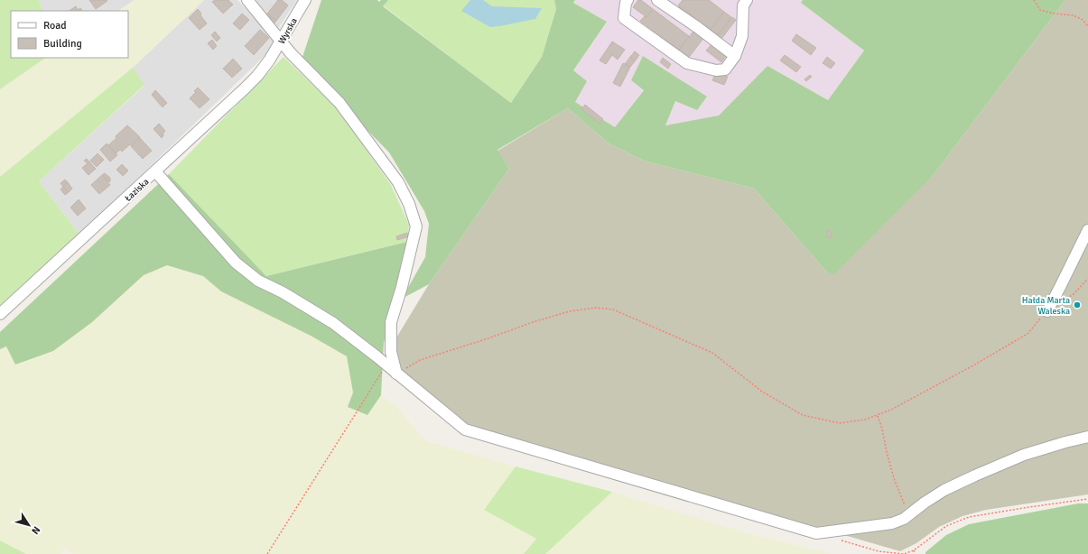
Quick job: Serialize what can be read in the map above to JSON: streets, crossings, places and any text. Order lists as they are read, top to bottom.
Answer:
{
  "streets": {
    "street": ["Wyrska", "Łaziska"]
  },
  "crossings": [
    ["Wyrska", "Łaziska"]
  ],
  "places": ["Hałda Marta Waleska"],
  "legend": ["Road", "Building"],
  "north": "bottom right"
}
